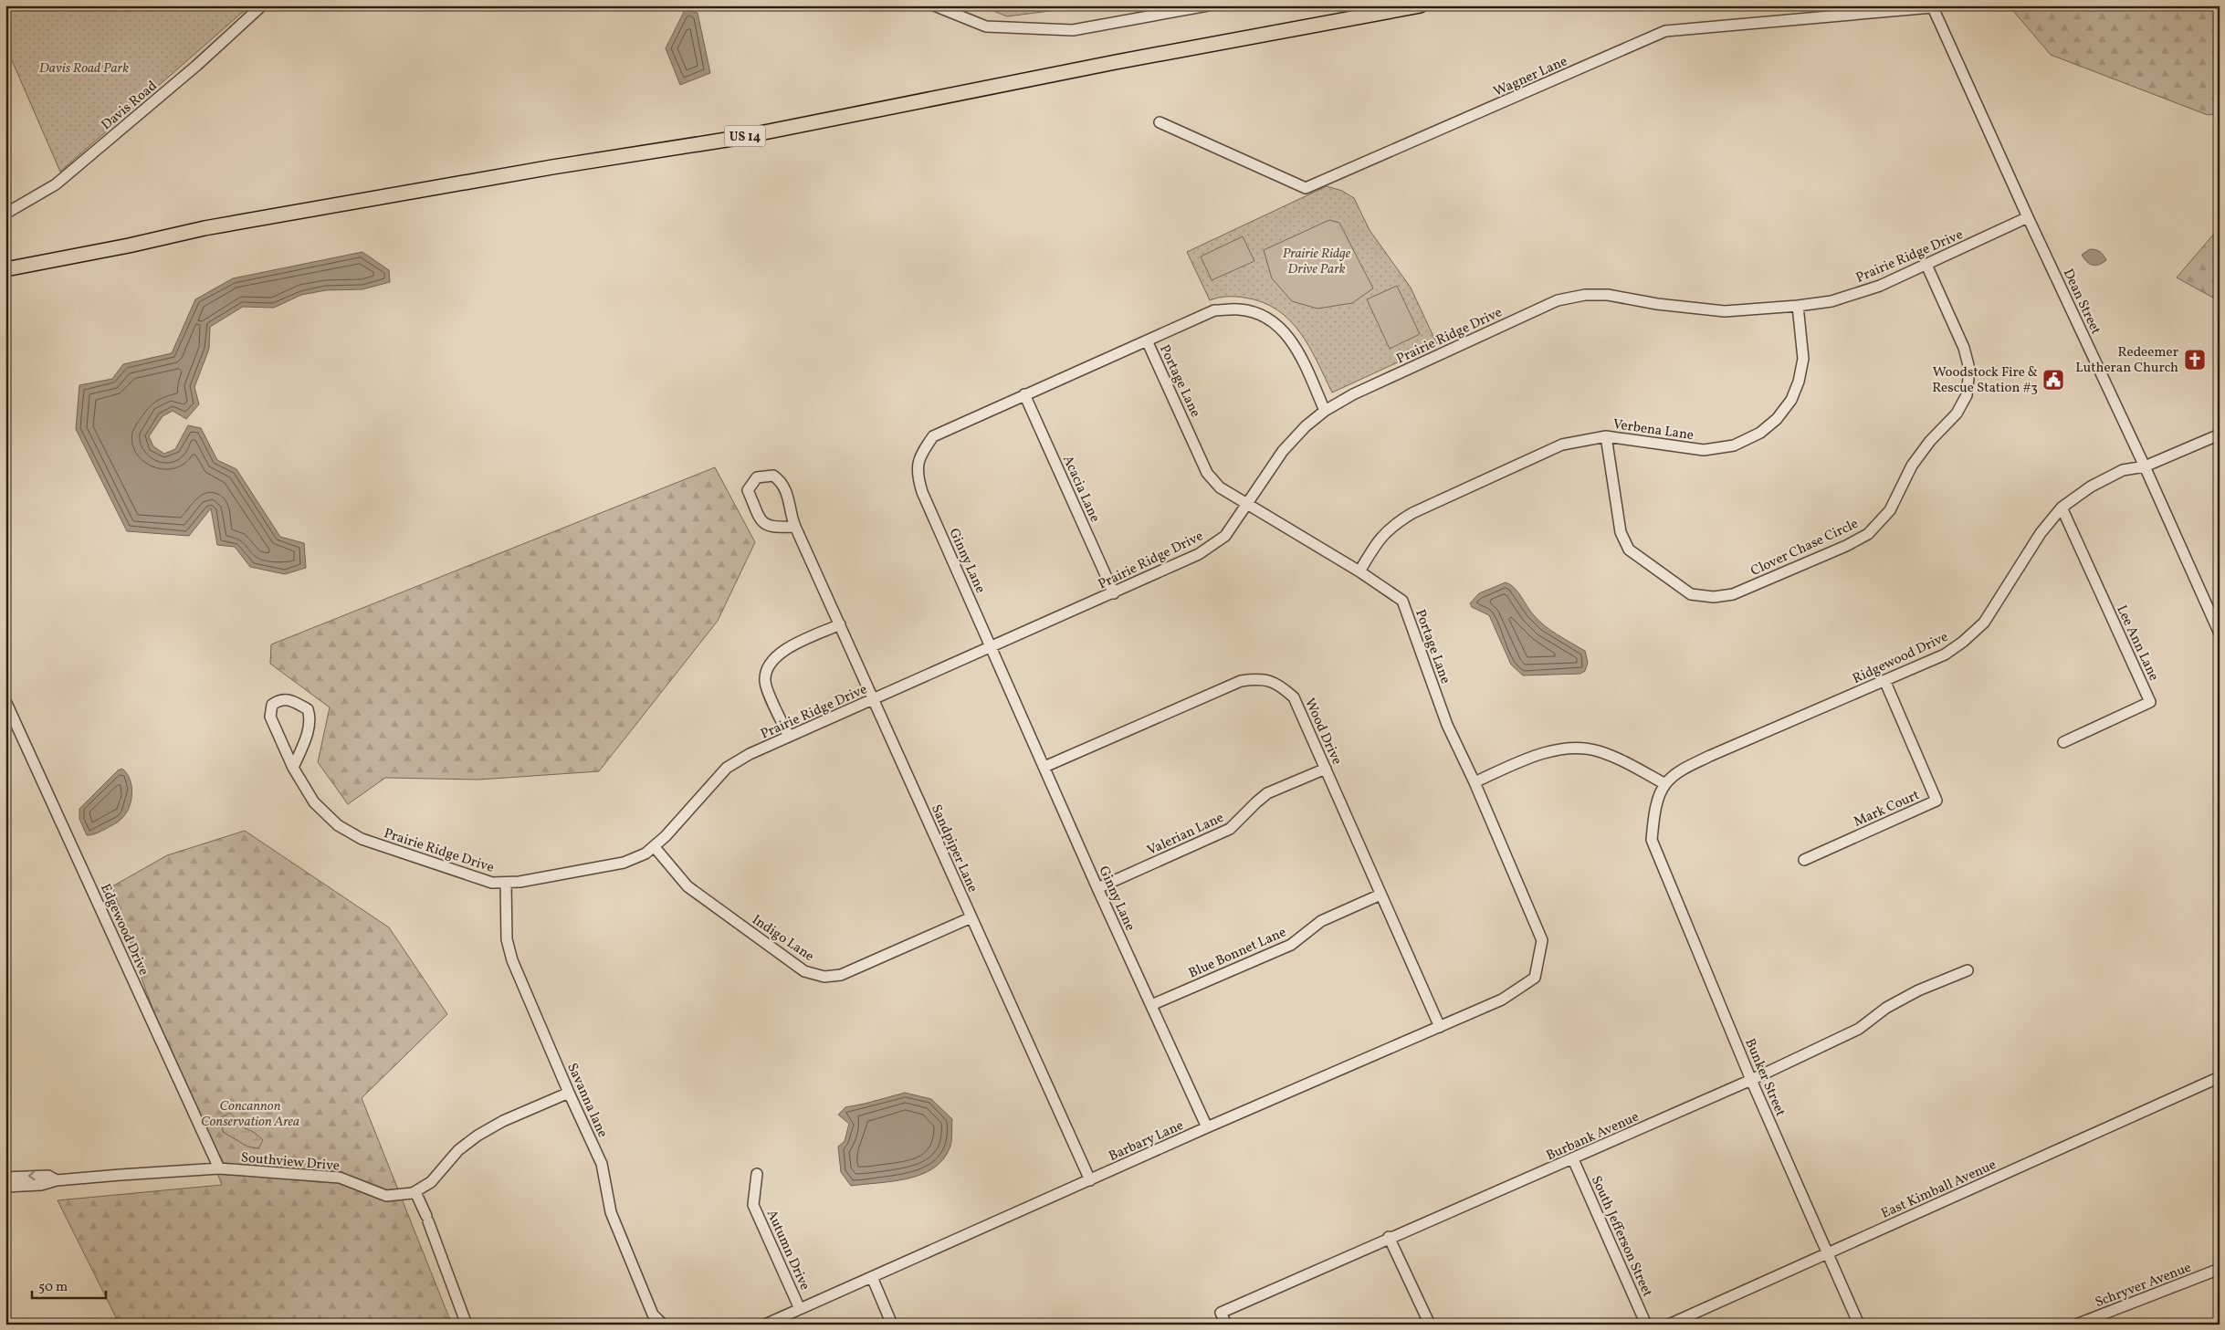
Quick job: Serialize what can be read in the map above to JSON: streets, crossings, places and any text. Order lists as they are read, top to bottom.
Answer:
{
  "streets": {
    "main road": ["US 14"],
    "street": [
      "Wagner Lane",
      "Davis Road",
      "Prairie Ridge Drive",
      "Dean Street",
      "Portage Lane",
      "Verbena Lane",
      "Acacia Lane",
      "Clover Chase Circle",
      "Ginny Lane",
      "Lee Ann Lane",
      "Ridgewood Drive",
      "Wood Drive",
      "Mark Court",
      "Valerian Lane",
      "Sandpiper Lane",
      "Edgewood Drive",
      "Indigo Lane",
      "Blue Bonnet Lane",
      "Bunker Street",
      "Savanna lane",
      "Burbank Avenue",
      "Barbary Lane",
      "Southview Drive",
      "East Kimball Avenue",
      "South Jefferson Street",
      "Autumn Drive",
      "Schryver Avenue"
    ]
  },
  "crossings": [
    ["Wagner Lane", "Dean Street"],
    ["Prairie Ridge Drive", "Dean Street"],
    ["Prairie Ridge Drive", "Portage Lane"],
    ["Prairie Ridge Drive", "Verbena Lane"],
    ["Prairie Ridge Drive", "Acacia Lane"],
    ["Prairie Ridge Drive", "Clover Chase Circle"],
    ["Prairie Ridge Drive", "Ginny Lane"],
    ["Prairie Ridge Drive", "Sandpiper Lane"],
    ["Prairie Ridge Drive", "Indigo Lane"],
    ["Prairie Ridge Drive", "Savanna lane"],
    ["Dean Street", "Ridgewood Drive"],
    ["Portage Lane", "Verbena Lane"],
    ["Portage Lane", "Ginny Lane"],
    ["Portage Lane", "Barbary Lane"],
    ["Verbena Lane", "Clover Chase Circle"],
    ["Acacia Lane", "Ginny Lane"],
    ["Ginny Lane", "Wood Drive"],
    ["Ginny Lane", "Valerian Lane"],
    ["Ginny Lane", "Blue Bonnet Lane"],
    ["Ginny Lane", "Barbary Lane"],
    ["Lee Ann Lane", "Ridgewood Drive"],
    ["Ridgewood Drive", "Mark Court"],
    ["Ridgewood Drive", "Bunker Street"],
    ["Wood Drive", "Valerian Lane"],
    ["Wood Drive", "Blue Bonnet Lane"],
    ["Wood Drive", "Barbary Lane"],
    ["Sandpiper Lane", "Indigo Lane"],
    ["Sandpiper Lane", "Barbary Lane"],
    ["Edgewood Drive", "Southview Drive"],
    ["Bunker Street", "Burbank Avenue"],
    ["Bunker Street", "East Kimball Avenue"],
    ["Savanna lane", "Southview Drive"],
    ["Burbank Avenue", "South Jefferson Street"],
    ["Barbary Lane", "Autumn Drive"]
  ],
  "parks": ["Davis Road Park", "Prairie Ridge Drive Park", "Concannon Conservation Area"],
  "places": {
    "church": ["Redeemer Lutheran Church"],
    "public building": ["Woodstock Fire & Rescue Station #3"]
  },
  "scale_bar": "50 m"
}
